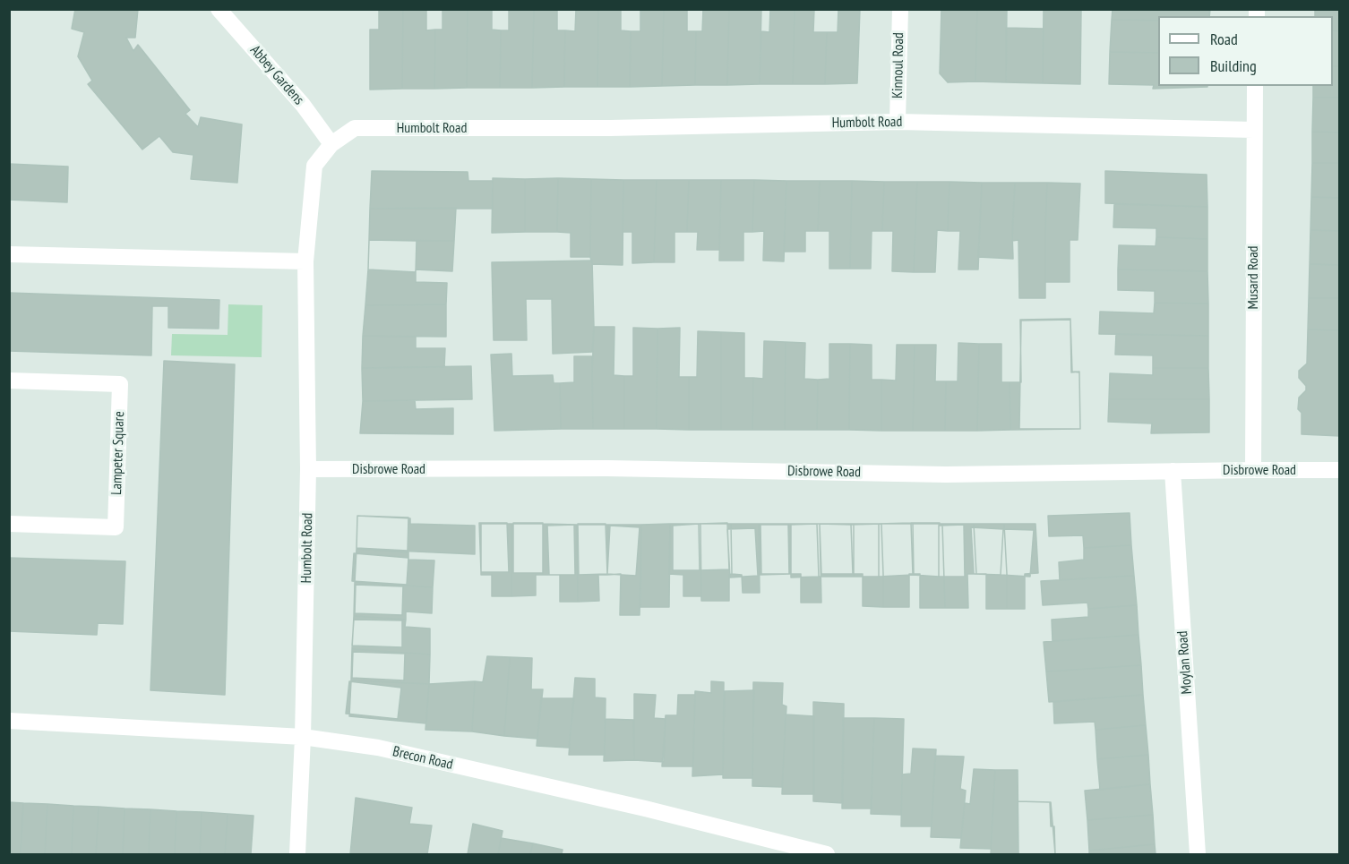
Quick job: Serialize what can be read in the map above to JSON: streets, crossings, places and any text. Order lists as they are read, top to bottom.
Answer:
{
  "streets": {
    "street": [
      "Kinnoul Road",
      "Abbey Gardens",
      "Humbolt Road",
      "Musard Road",
      "Lampeter Square",
      "Disbrowe Road",
      "Moylan Road",
      "Brecon Road"
    ]
  },
  "crossings": [
    ["Kinnoul Road", "Humbolt Road"],
    ["Abbey Gardens", "Humbolt Road"],
    ["Humbolt Road", "Musard Road"],
    ["Humbolt Road", "Disbrowe Road"],
    ["Humbolt Road", "Brecon Road"],
    ["Musard Road", "Disbrowe Road"],
    ["Disbrowe Road", "Moylan Road"]
  ],
  "legend": ["Road", "Building"]
}
